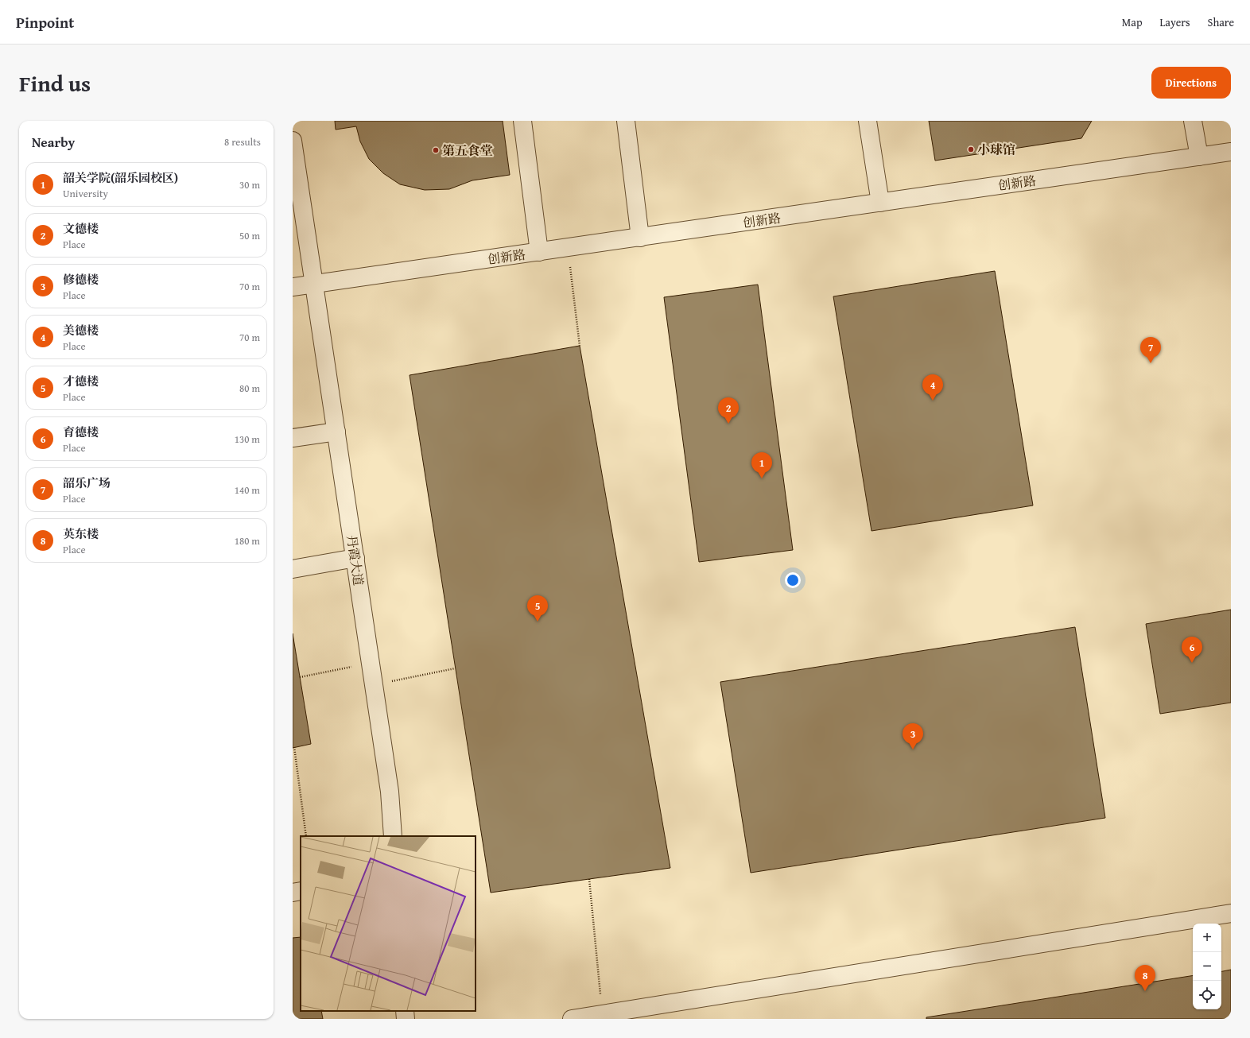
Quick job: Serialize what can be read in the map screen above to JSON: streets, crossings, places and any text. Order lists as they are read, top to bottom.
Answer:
{
  "streets": {
    "lane": ["创新路", "丹霞大道"]
  },
  "crossings": [
    ["创新路", "丹霞大道"]
  ],
  "places": ["小球馆", "第五食堂"],
  "page": {
    "header": "Pinpoint",
    "nav": ["Map", "Layers", "Share"],
    "title": "Find us",
    "buttons": "Directions",
    "heading": ["Nearby", "8 results"],
    "list": [
      {
        "mark": "1",
        "name": "韶关学院(韶乐园校区)",
        "note": "University",
        "value": "30 m"
      },
      {
        "mark": "2",
        "name": "文德楼",
        "note": "Place",
        "value": "50 m"
      },
      {
        "mark": "3",
        "name": "修德楼",
        "note": "Place",
        "value": "70 m"
      },
      {
        "mark": "4",
        "name": "美德楼",
        "note": "Place",
        "value": "70 m"
      },
      {
        "mark": "5",
        "name": "才德楼",
        "note": "Place",
        "value": "80 m"
      },
      {
        "mark": "6",
        "name": "育德楼",
        "note": "Place",
        "value": "130 m"
      },
      {
        "mark": "7",
        "name": "韶乐广场",
        "note": "Place",
        "value": "140 m"
      },
      {
        "mark": "8",
        "name": "英东楼",
        "note": "Place",
        "value": "180 m"
      }
    ],
    "pins": [
      "7",
      "4",
      "2",
      "1",
      "5",
      "6",
      "3",
      "8"
    ],
    "map_buttons": ["+", "−"]
  }
}
